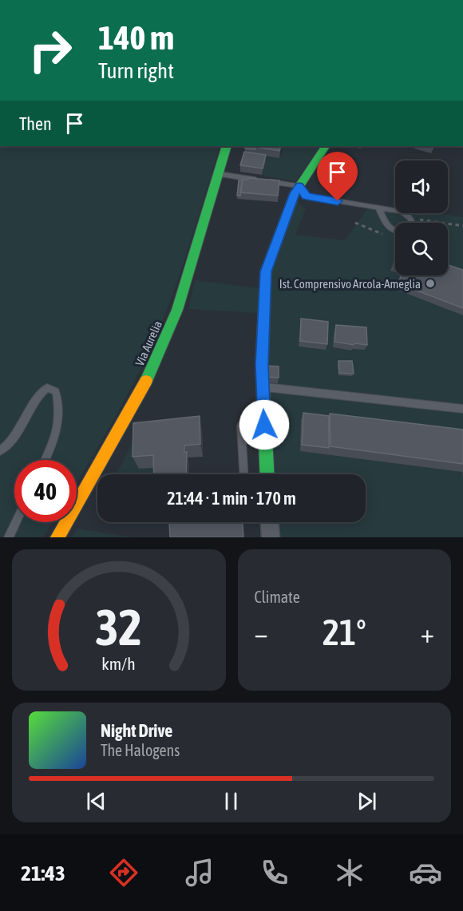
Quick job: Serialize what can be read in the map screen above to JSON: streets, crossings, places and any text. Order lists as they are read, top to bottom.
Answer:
{
  "streets": {
    "main road": ["Via Aurelia"]
  },
  "places": ["Ist. Comprensivo Arcola-Ameglia"],
  "page": {
    "turn": ["140 m", "Turn right"],
    "then": "Then",
    "limit": "40",
    "trip": "21:44 · 1 min · 170 m",
    "tile": "Climate",
    "heat": ["−", "21°", "+"],
    "song": ["Night Drive", "The Halogens"],
    "tabs": "21:43",
    "gauge": ["32", "km/h"]
  }
}
